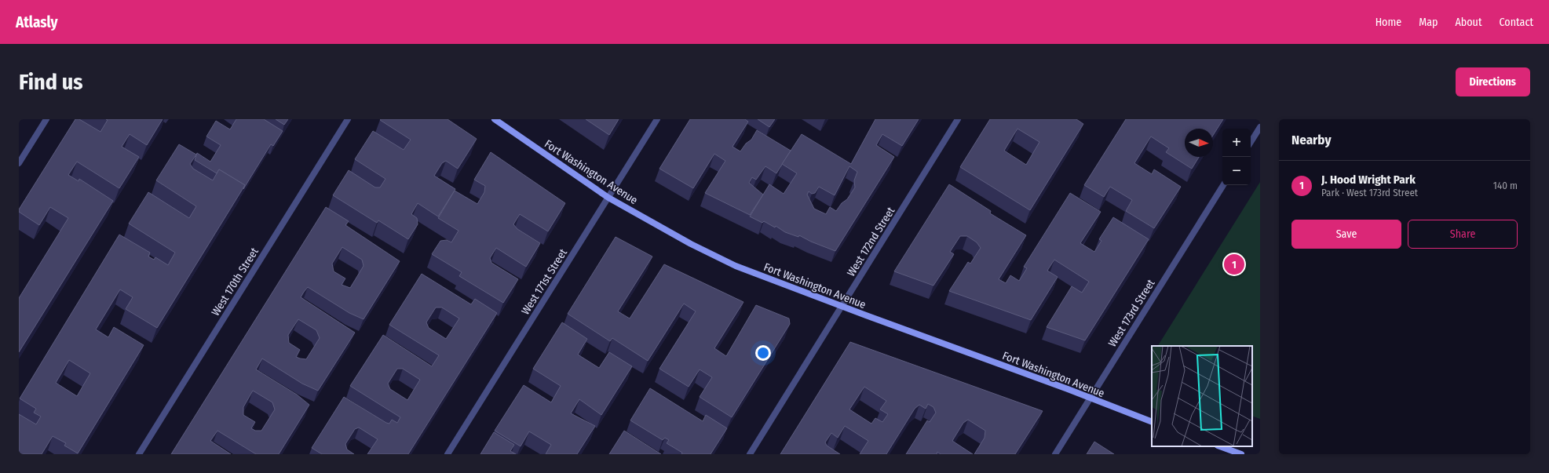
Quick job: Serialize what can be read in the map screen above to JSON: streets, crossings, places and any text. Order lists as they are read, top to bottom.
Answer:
{
  "streets": {
    "main road": ["Fort Washington Avenue"],
    "street": [
      "West 172nd Street",
      "West 170th Street",
      "West 171st Street",
      "West 173rd Street"
    ]
  },
  "crossings": [
    ["Fort Washington Avenue", "West 172nd Street"],
    ["Fort Washington Avenue", "West 171st Street"],
    ["Fort Washington Avenue", "West 173rd Street"]
  ],
  "north": "right",
  "page": {
    "header": "Atlasly",
    "nav": [
      "Home",
      "Map",
      "About",
      "Contact"
    ],
    "buttons": [
      "Directions",
      ["Save", "Share"]
    ],
    "title": "Find us",
    "heading": "Nearby",
    "map_buttons": ["+", "−"],
    "list": [
      {
        "mark": "1",
        "name": "J. Hood Wright Park",
        "note": "Park · West 173rd Street",
        "value": "140 m"
      }
    ],
    "pins": "1"
  }
}
